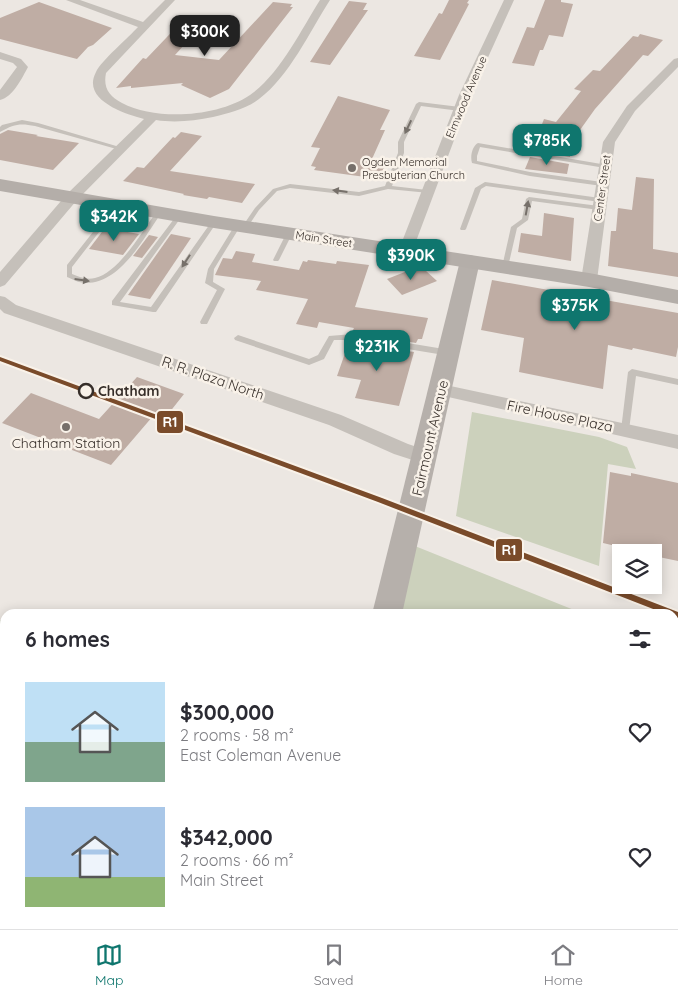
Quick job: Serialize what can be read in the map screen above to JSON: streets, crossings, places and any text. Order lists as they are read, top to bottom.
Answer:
{
  "streets": {
    "main road": ["Main Street", "Fairmount Avenue"],
    "street": [
      "Elmwood Avenue",
      "Center Street",
      "R. R. Plaza North",
      "Fire House Plaza"
    ]
  },
  "crossings": [
    ["Elmwood Avenue", "Main Street"],
    ["Center Street", "Main Street"],
    ["Main Street", "Fairmount Avenue"],
    ["R. R. Plaza North", "Fairmount Avenue"],
    ["Fire House Plaza", "Fairmount Avenue"]
  ],
  "places": ["Ogden Memorial Presbyterian Church", "Chatham", "Chatham Station"],
  "lines": ["transit line R1"],
  "page": {
    "price": [
      "$300K",
      "$785K",
      "$342K",
      "$390K",
      "$375K",
      "$231K"
    ],
    "heading": "6 homes",
    "list": [
      {
        "name": "$300,000",
        "note": "2 rooms · 58 m² · East Coleman Avenue"
      },
      {
        "name": "$342,000",
        "note": "2 rooms · 66 m² · Main Street"
      }
    ],
    "tabs": ["Map", "Saved", "Home"]
  }
}
